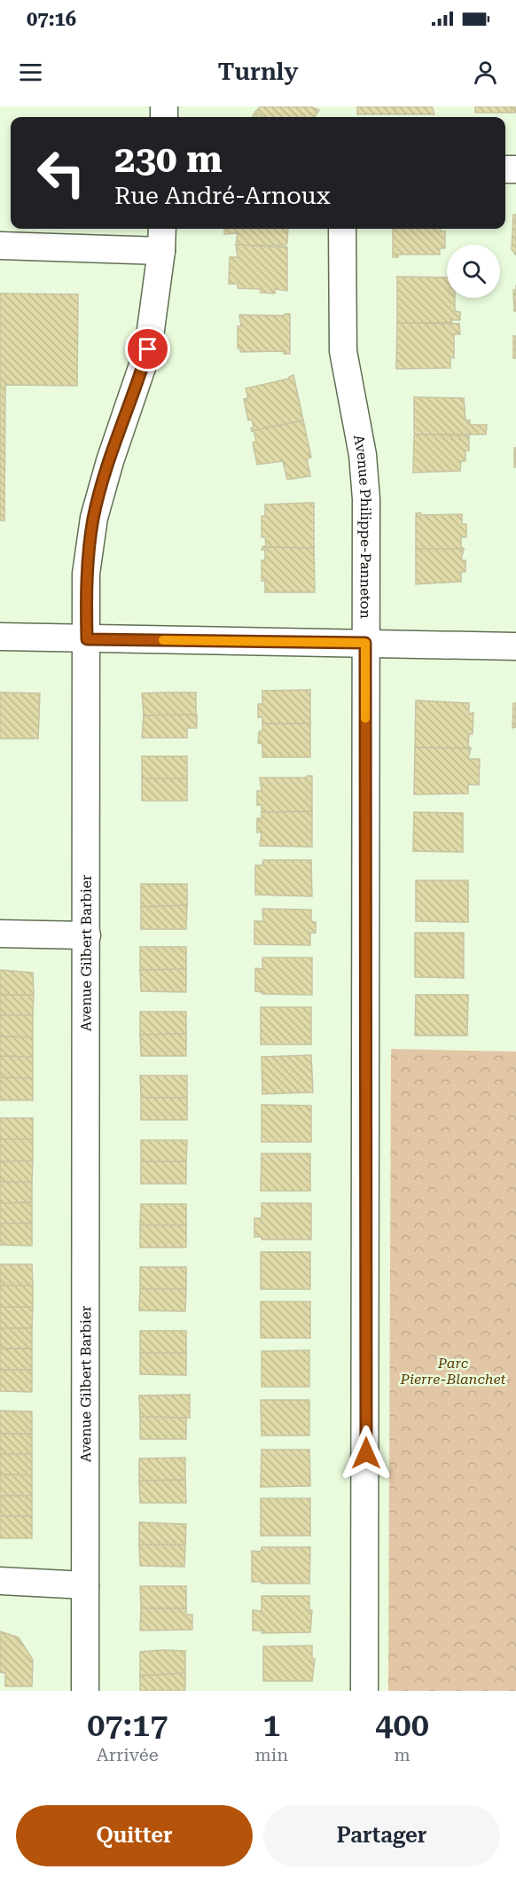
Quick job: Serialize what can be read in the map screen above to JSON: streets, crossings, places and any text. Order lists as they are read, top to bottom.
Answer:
{
  "streets": {
    "street": ["Avenue Philippe-Panneton", "Avenue Gilbert Barbier"]
  },
  "parks": ["Parc Pierre-Blanchet"],
  "page": {
    "status": "07:16",
    "header": "Turnly",
    "turn": ["230 m", "Rue André-Arnoux"],
    "eta": [
      "07:17",
      "Arrivée",
      "1",
      "min",
      "400",
      "m"
    ],
    "buttons": ["Quitter", "Partager"]
  }
}
